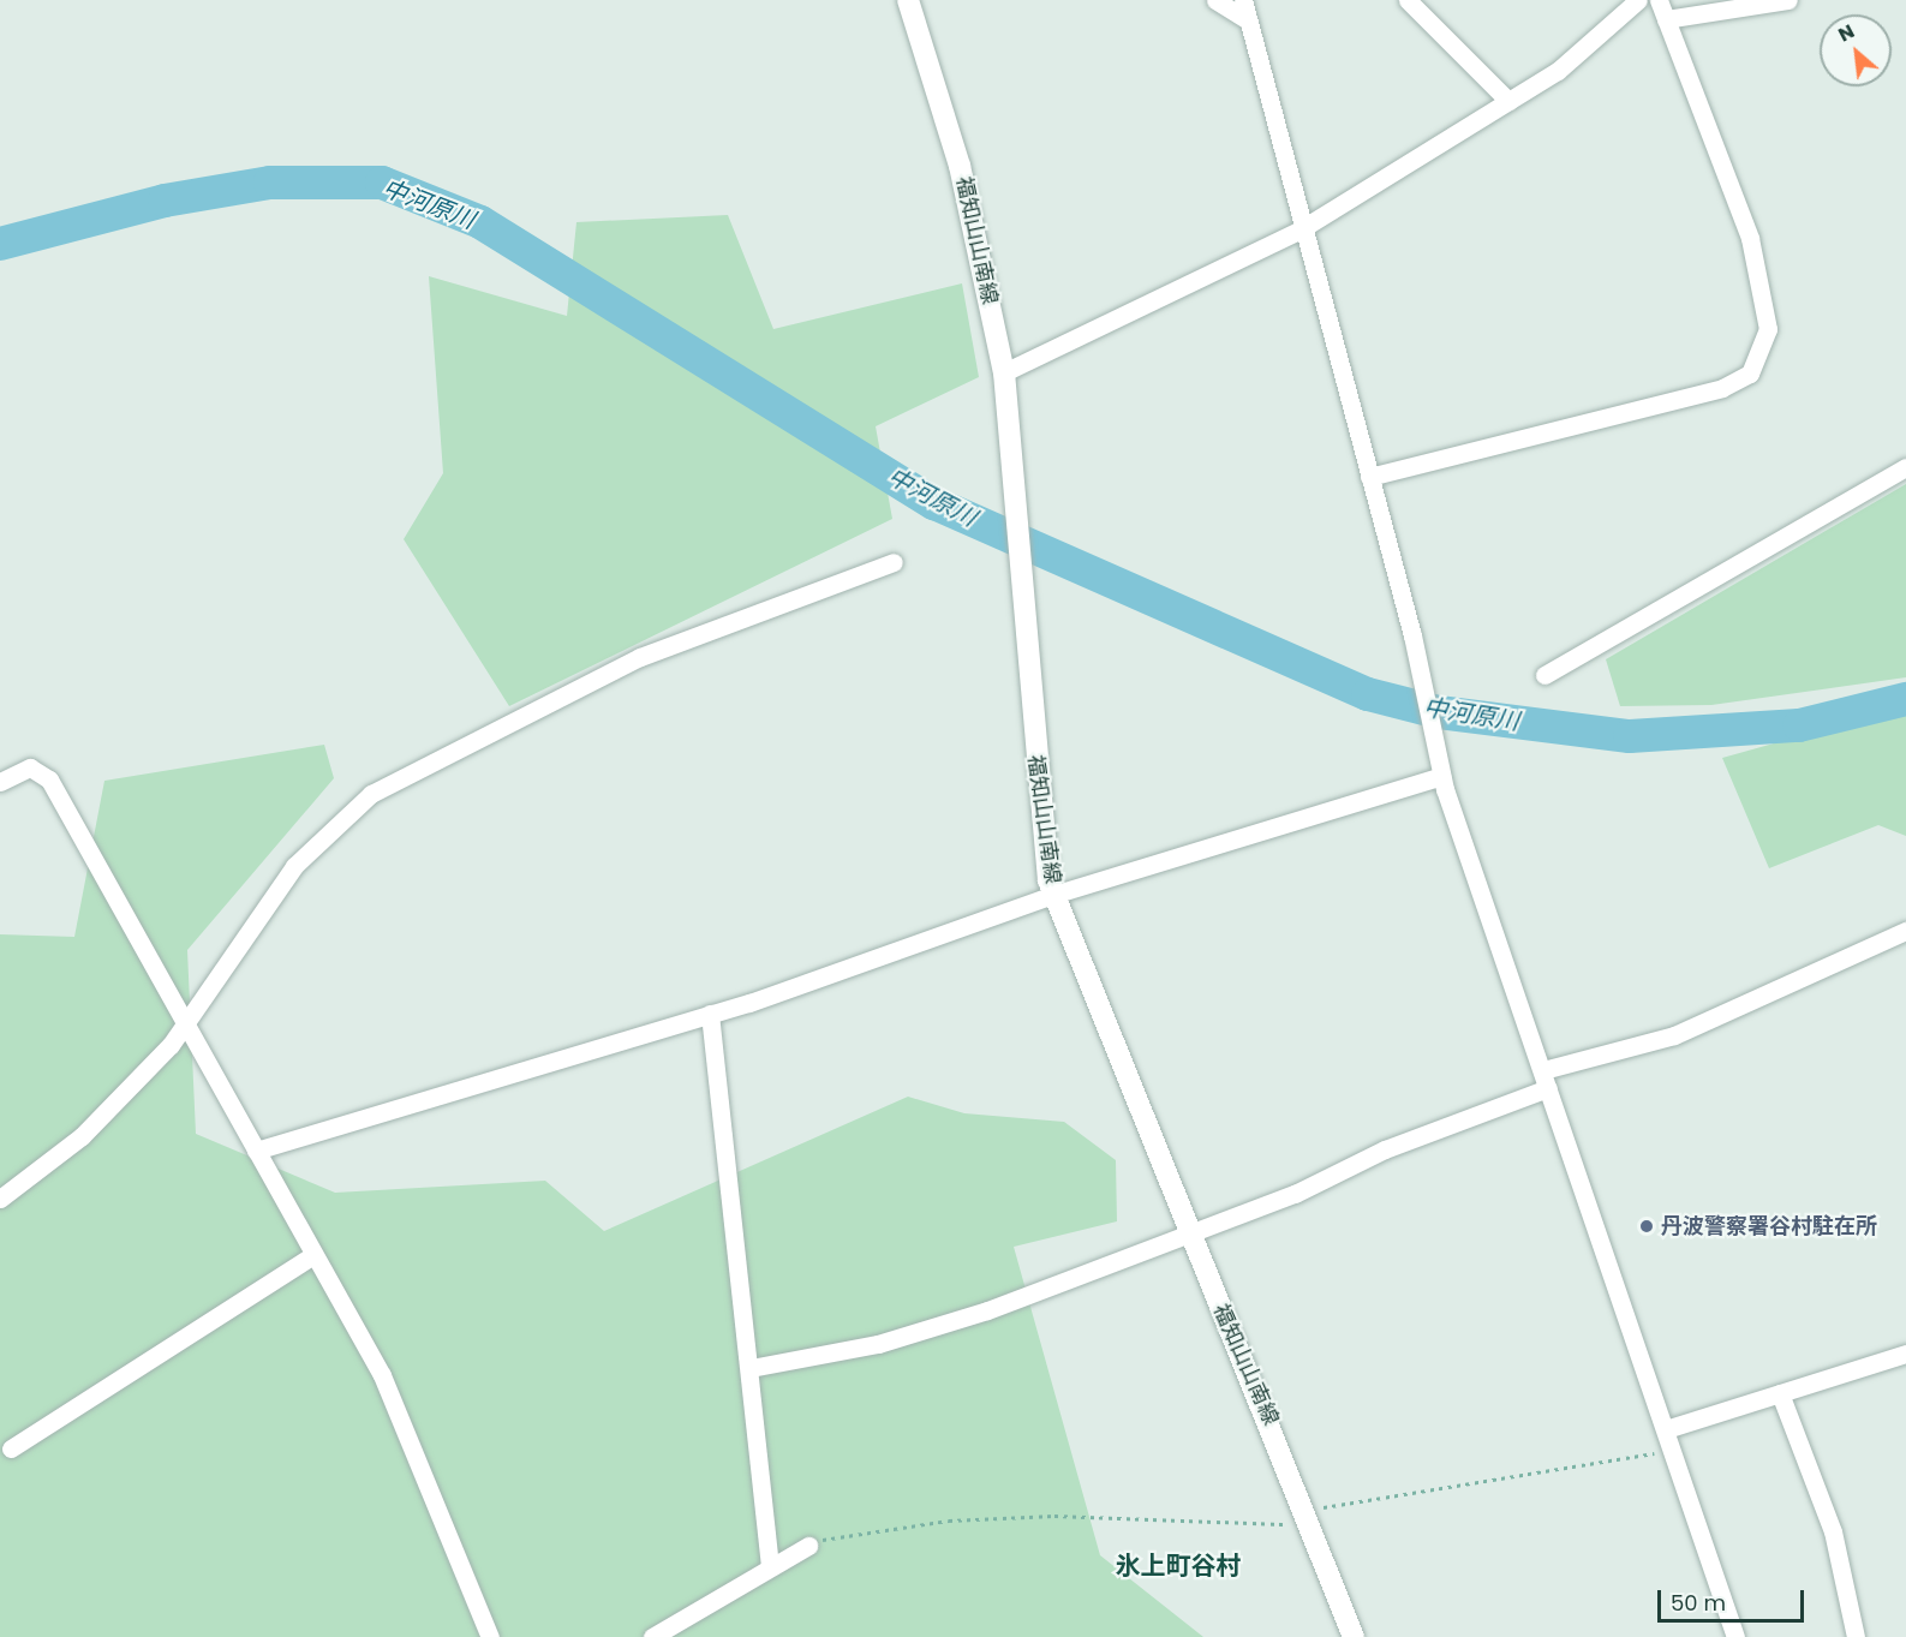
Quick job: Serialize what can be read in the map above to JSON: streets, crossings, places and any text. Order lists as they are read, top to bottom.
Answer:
{
  "streets": {
    "main road": ["福知山山南線"]
  },
  "districts": ["氷上町谷村"],
  "water": ["中河原川"],
  "places": ["丹波警察署谷村駐在所"],
  "scale_bar": "50 m",
  "north": "top left"
}
